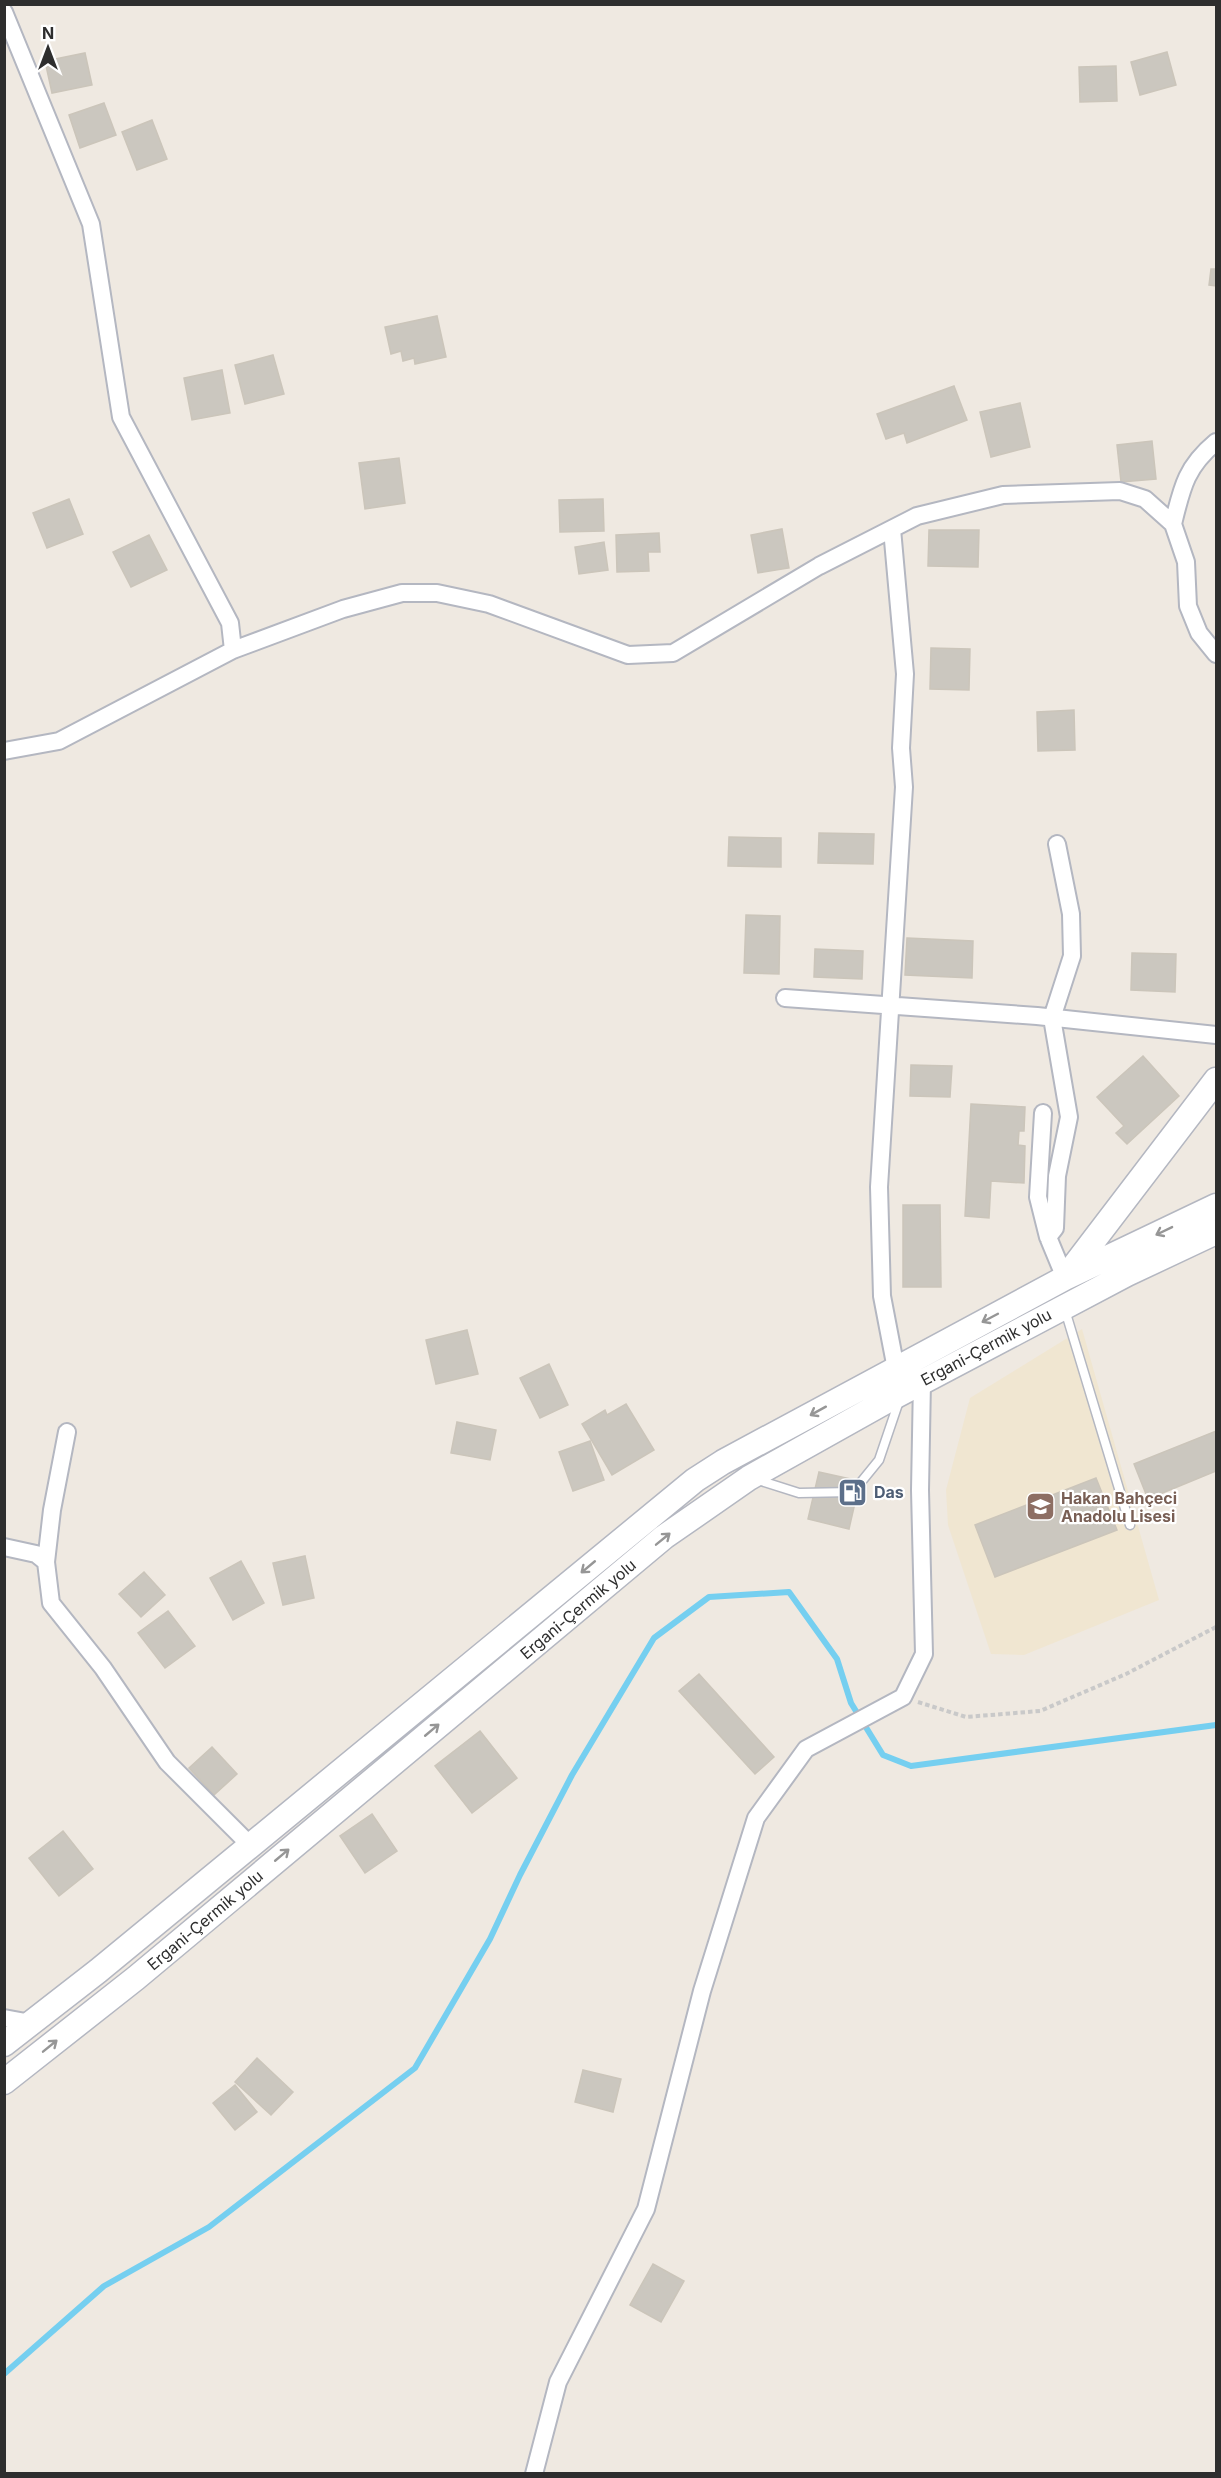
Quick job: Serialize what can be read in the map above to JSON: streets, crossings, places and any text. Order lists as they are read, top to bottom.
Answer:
{
  "streets": {
    "main road": ["Ergani-Çermik yolu"]
  },
  "places": {
    "fuel station": ["Das"],
    "school or university": ["Hakan Bahçeci Anadolu Lisesi"]
  },
  "north": "top"
}
